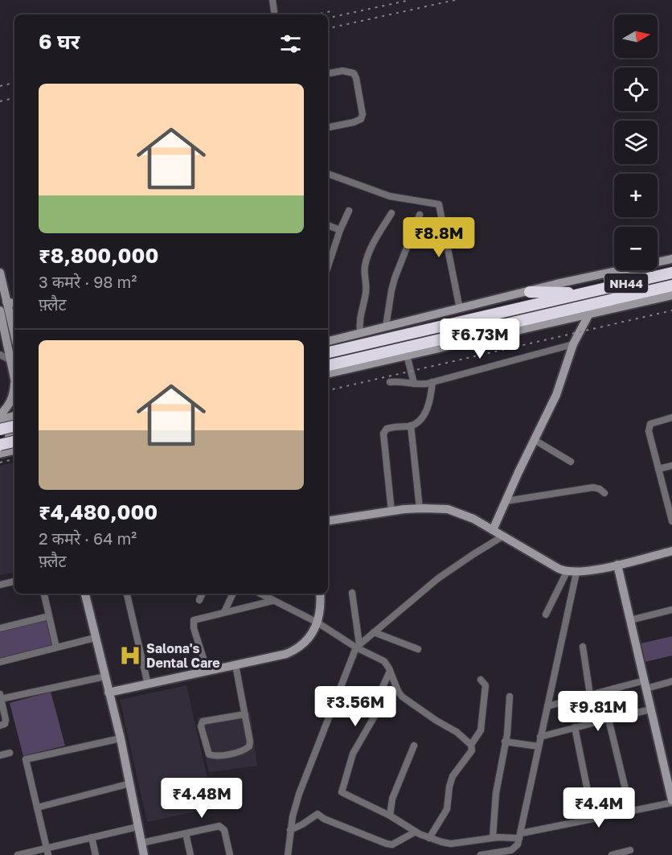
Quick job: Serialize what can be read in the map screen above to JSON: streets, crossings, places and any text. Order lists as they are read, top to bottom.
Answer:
{
  "streets": {
    "highway": ["NH44"]
  },
  "places": {
    "hospital": ["Salona's Dental Care"]
  },
  "north": "right",
  "page": {
    "map_buttons": ["+", "−"],
    "heading": "6 घर",
    "list": [
      {
        "name": "₹8,800,000",
        "note": "3 कमरे · 98 m² · फ़्लैट"
      },
      {
        "name": "₹4,480,000",
        "note": "2 कमरे · 64 m² · फ़्लैट"
      }
    ],
    "price": [
      "₹8.8M",
      "₹6.73M",
      "₹3.56M",
      "₹9.81M",
      "₹4.48M",
      "₹4.4M"
    ]
  }
}
